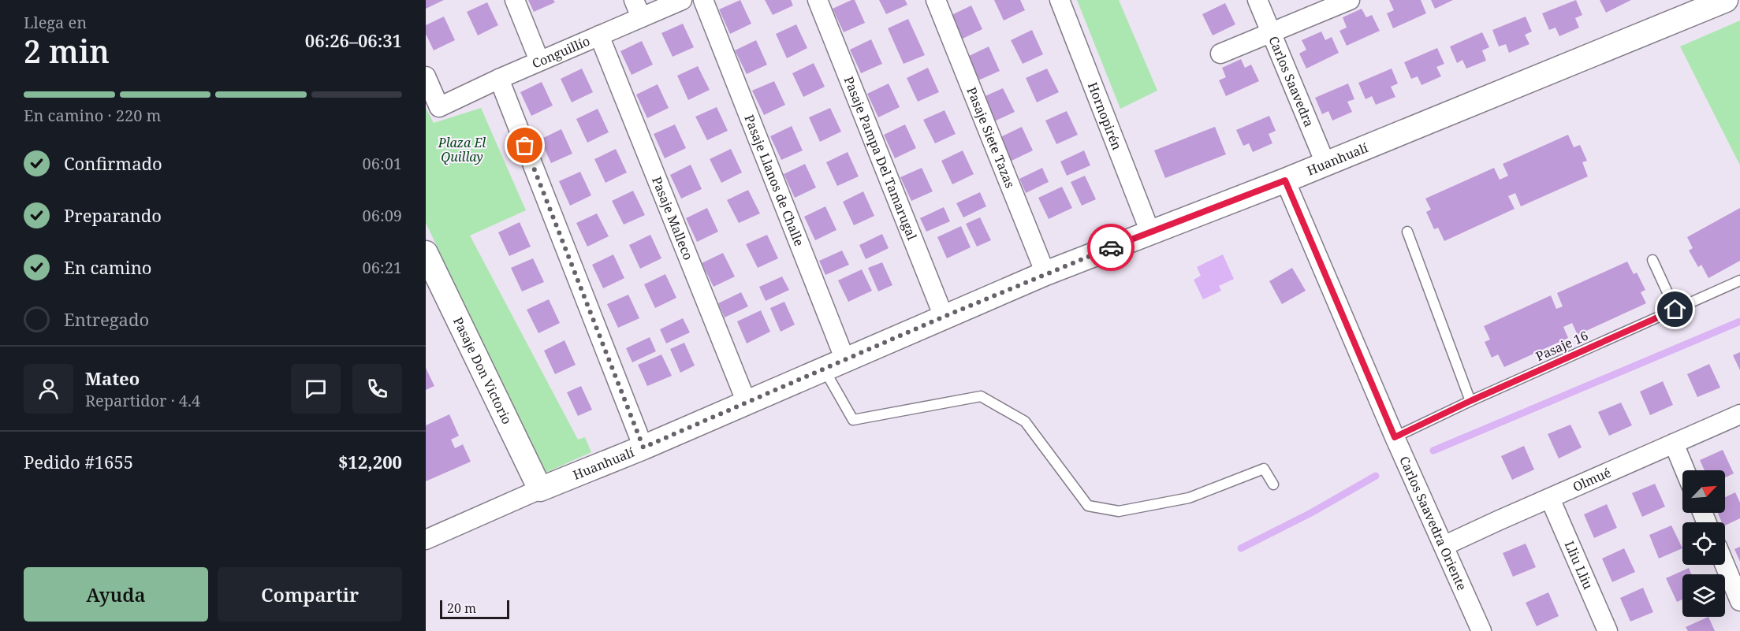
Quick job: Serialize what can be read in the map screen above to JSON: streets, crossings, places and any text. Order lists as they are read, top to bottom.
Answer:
{
  "streets": {
    "street": [
      "Conguillío",
      "Carlos Saavedra",
      "Hornopirén",
      "Pasaje Siete Tazas",
      "Pasaje Pampa Del Tamarugal",
      "Huanhualí",
      "Pasaje Llanos de Challe",
      "Pasaje Malleco",
      "Pasaje Don Victorio",
      "Olmué",
      "Carlos Saavedra Oriente",
      "Lliu Lliu"
    ],
    "lane": ["Pasaje 16"]
  },
  "crossings": [
    ["Conguillío", "Pasaje Malleco"],
    ["Carlos Saavedra", "Huanhualí"],
    ["Hornopirén", "Huanhualí"],
    ["Pasaje Siete Tazas", "Huanhualí"],
    ["Pasaje Pampa Del Tamarugal", "Huanhualí"],
    ["Huanhualí", "Pasaje Llanos de Challe"],
    ["Huanhualí", "Pasaje Malleco"],
    ["Huanhualí", "Pasaje Don Victorio"],
    ["Huanhualí", "Carlos Saavedra Oriente"],
    ["Pasaje 16", "Carlos Saavedra Oriente"],
    ["Olmué", "Carlos Saavedra Oriente"],
    ["Olmué", "Lliu Lliu"]
  ],
  "parks": ["Plaza El Quillay"],
  "scale_bar": "20 m",
  "north": "top right",
  "page": {
    "heading": ["2 min", "Llega en", "06:26–06:31"],
    "panel": [
      "Mateo",
      "Repartidor · 4.4",
      "Pedido #1655",
      "$12,200"
    ],
    "bar": "En camino · 220 m",
    "list": [
      ["Confirmado", "06:01"],
      ["Preparando", "06:09"],
      ["En camino", "06:21"],
      "Entregado"
    ],
    "buttons": ["Ayuda", "Compartir"],
    "scale": "20 m"
  }
}
